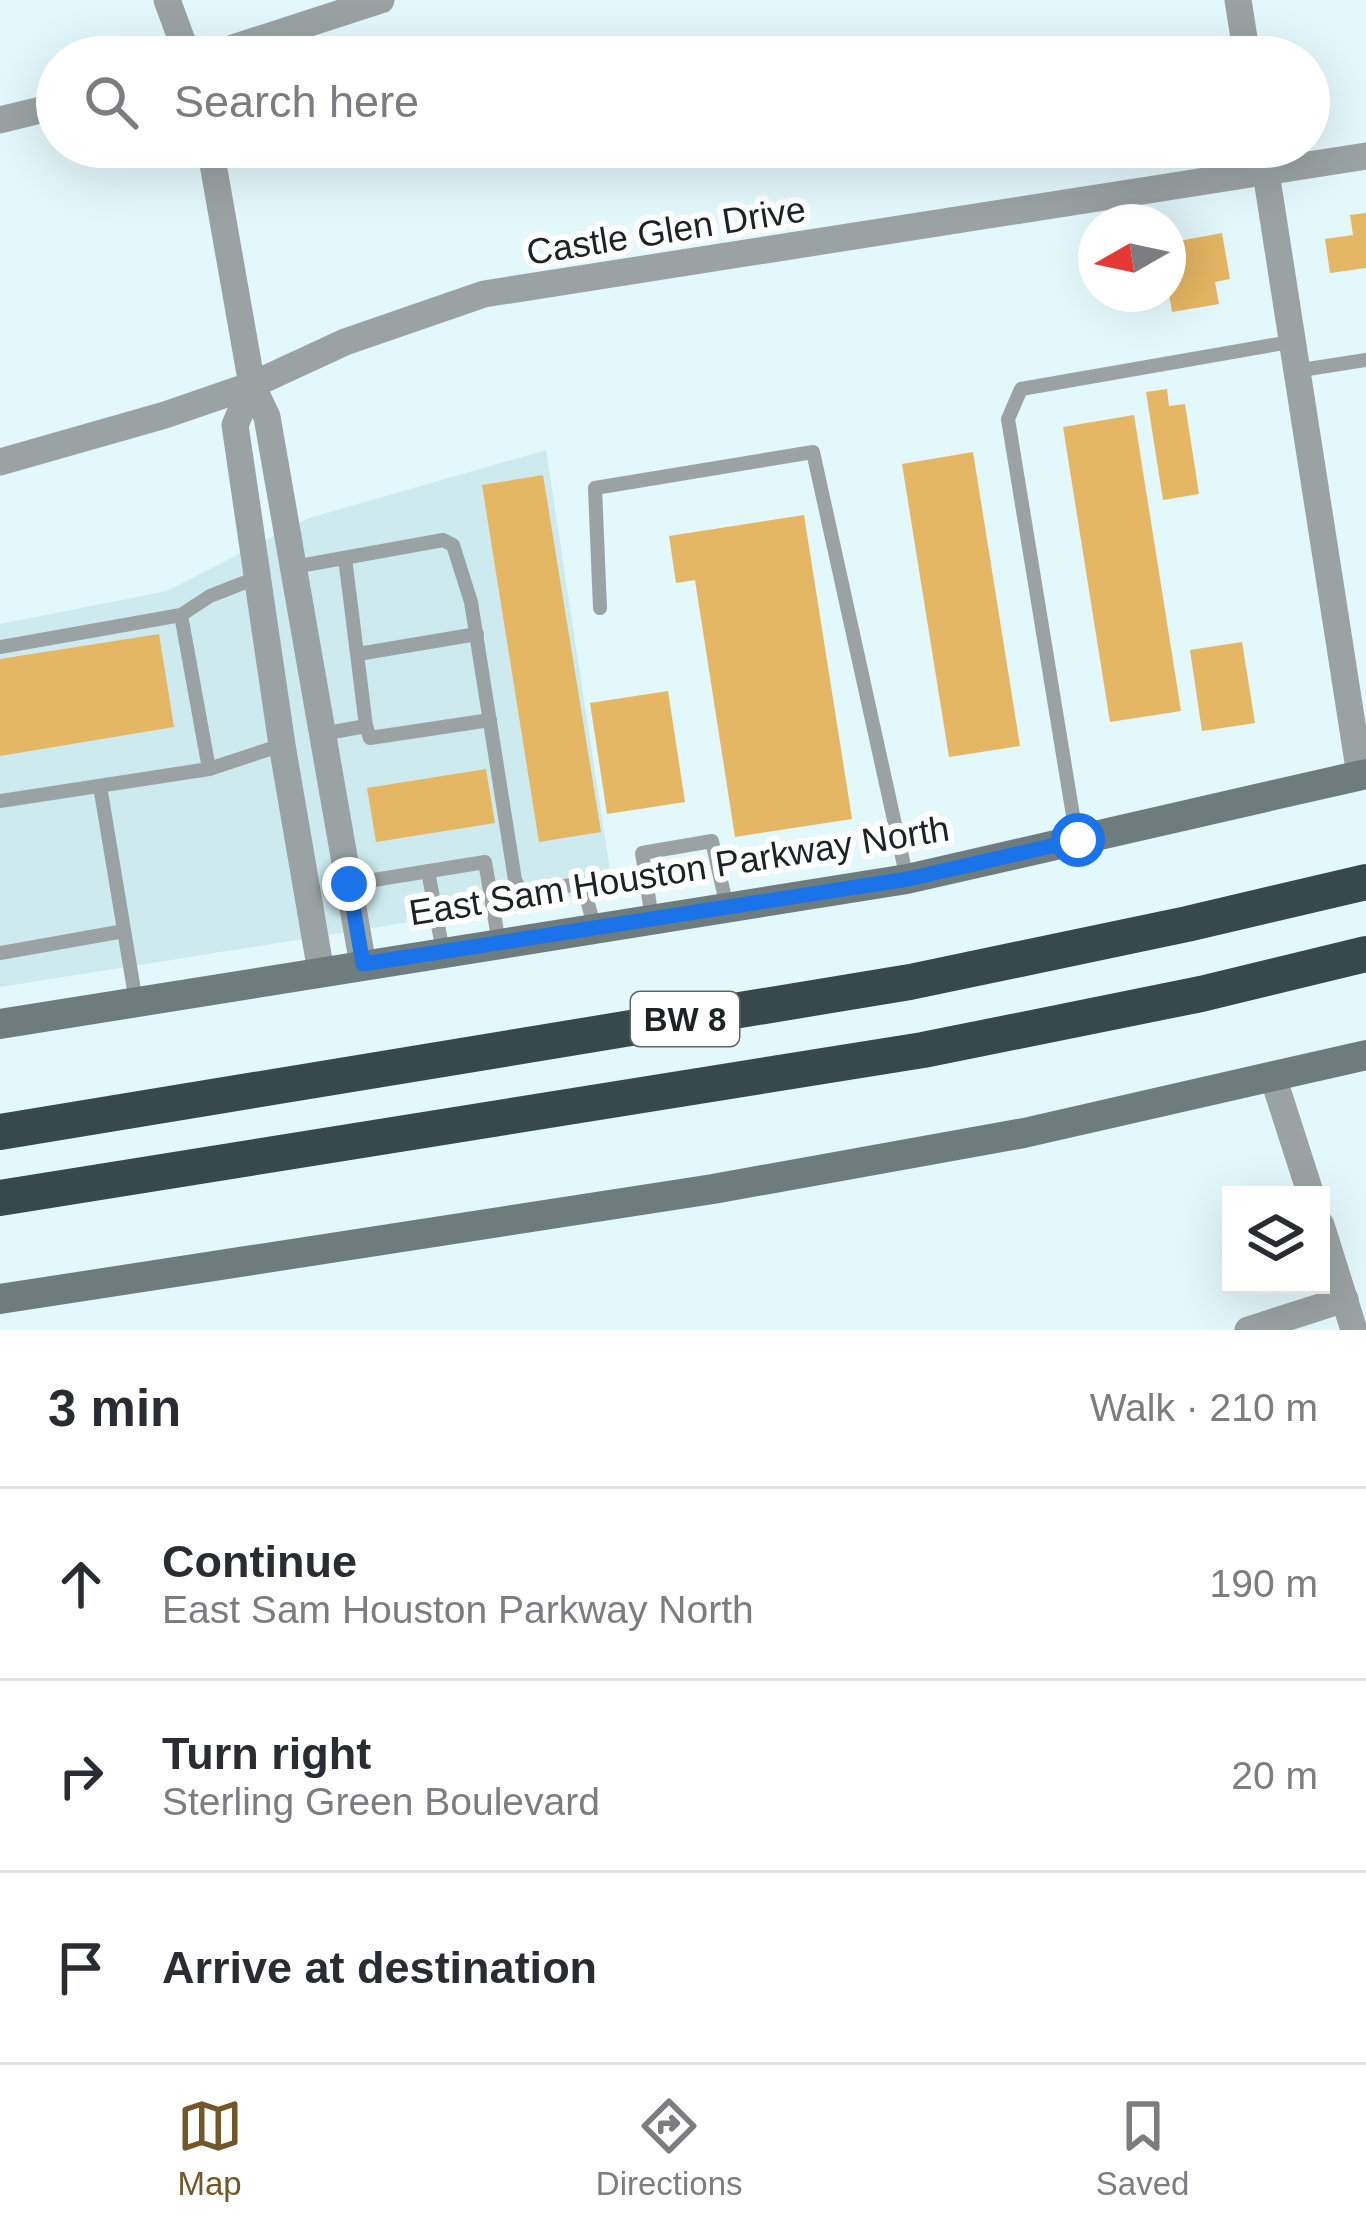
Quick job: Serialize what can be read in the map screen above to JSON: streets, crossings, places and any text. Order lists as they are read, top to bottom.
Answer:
{
  "streets": {
    "highway": ["BW 8"],
    "main road": ["East Sam Houston Parkway North"],
    "street": ["Castle Glen Drive"]
  },
  "north": "left",
  "page": {
    "search": "Search here",
    "heading": ["3 min", "Walk · 210 m"],
    "list": [
      ["Continue", "East Sam Houston Parkway North", "190 m"],
      ["Turn right", "Sterling Green Boulevard", "20 m"],
      "Arrive at destination"
    ],
    "nav": ["Map", "Directions", "Saved"]
  }
}
